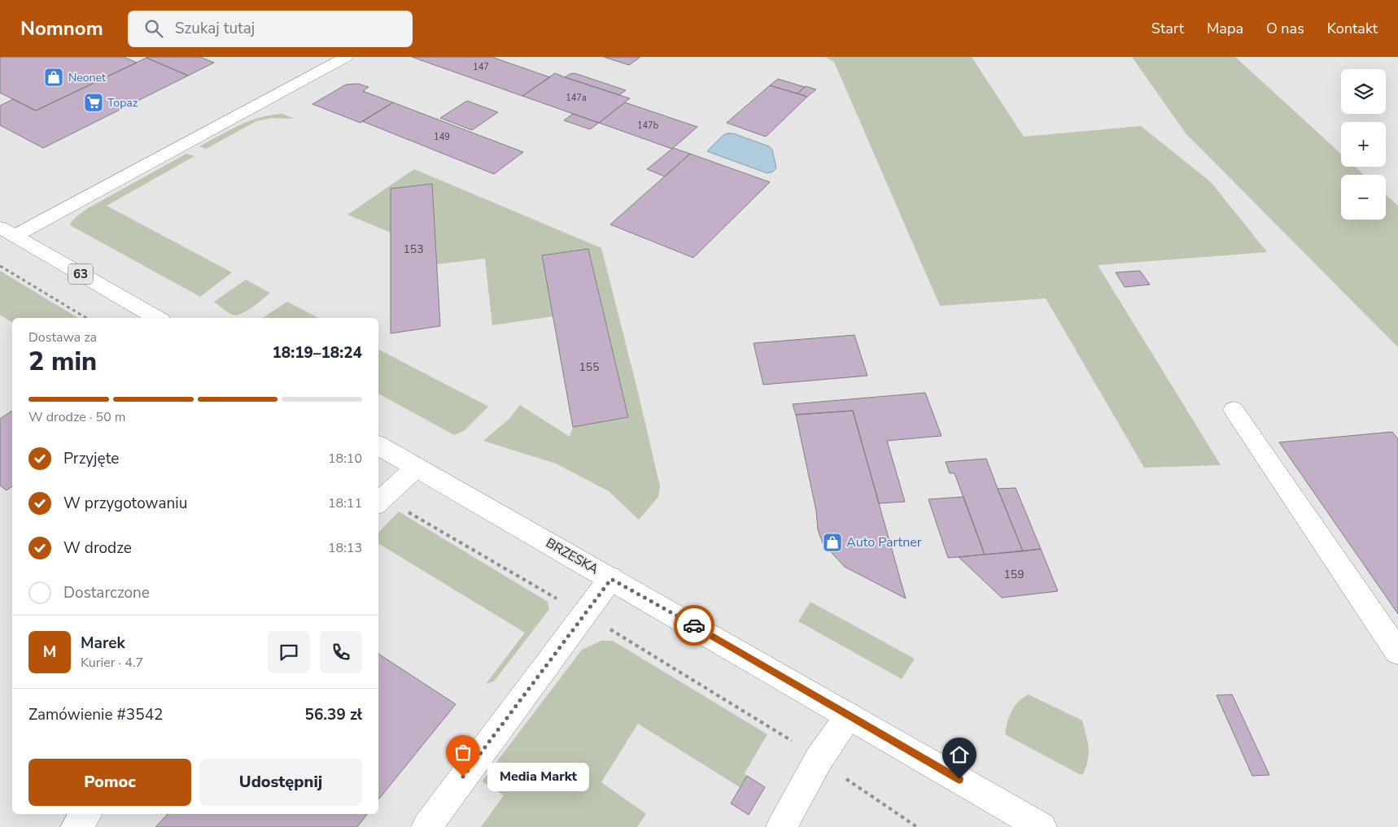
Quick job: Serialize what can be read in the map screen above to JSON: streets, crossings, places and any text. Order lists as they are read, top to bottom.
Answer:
{
  "streets": {
    "main road": ["63", "BRZESKA"]
  },
  "places": {
    "shop": ["Neonet", "Auto Partner"],
    "supermarket": ["Topaz"],
    "other": ["Media Markt"]
  },
  "house_numbers": [
    "147",
    "147a",
    "147b",
    "149",
    "153",
    "155",
    "159"
  ],
  "page": {
    "header": "Nomnom",
    "search": "Szukaj tutaj",
    "nav": [
      "Start",
      "Mapa",
      "O nas",
      "Kontakt"
    ],
    "map_buttons": ["+", "−"],
    "heading": ["2 min", "Dostawa za", "18:19–18:24"],
    "panel": [
      "Marek",
      "Kurier · 4.7",
      "Zamówienie #3542",
      "56.39 zł"
    ],
    "bar": "W drodze · 50 m",
    "list": [
      ["Przyjęte", "18:10"],
      ["W przygotowaniu", "18:11"],
      ["W drodze", "18:13"],
      "Dostarczone"
    ],
    "round": "M",
    "buttons": ["Pomoc", "Udostępnij"],
    "bubble": "Media Markt"
  }
}
